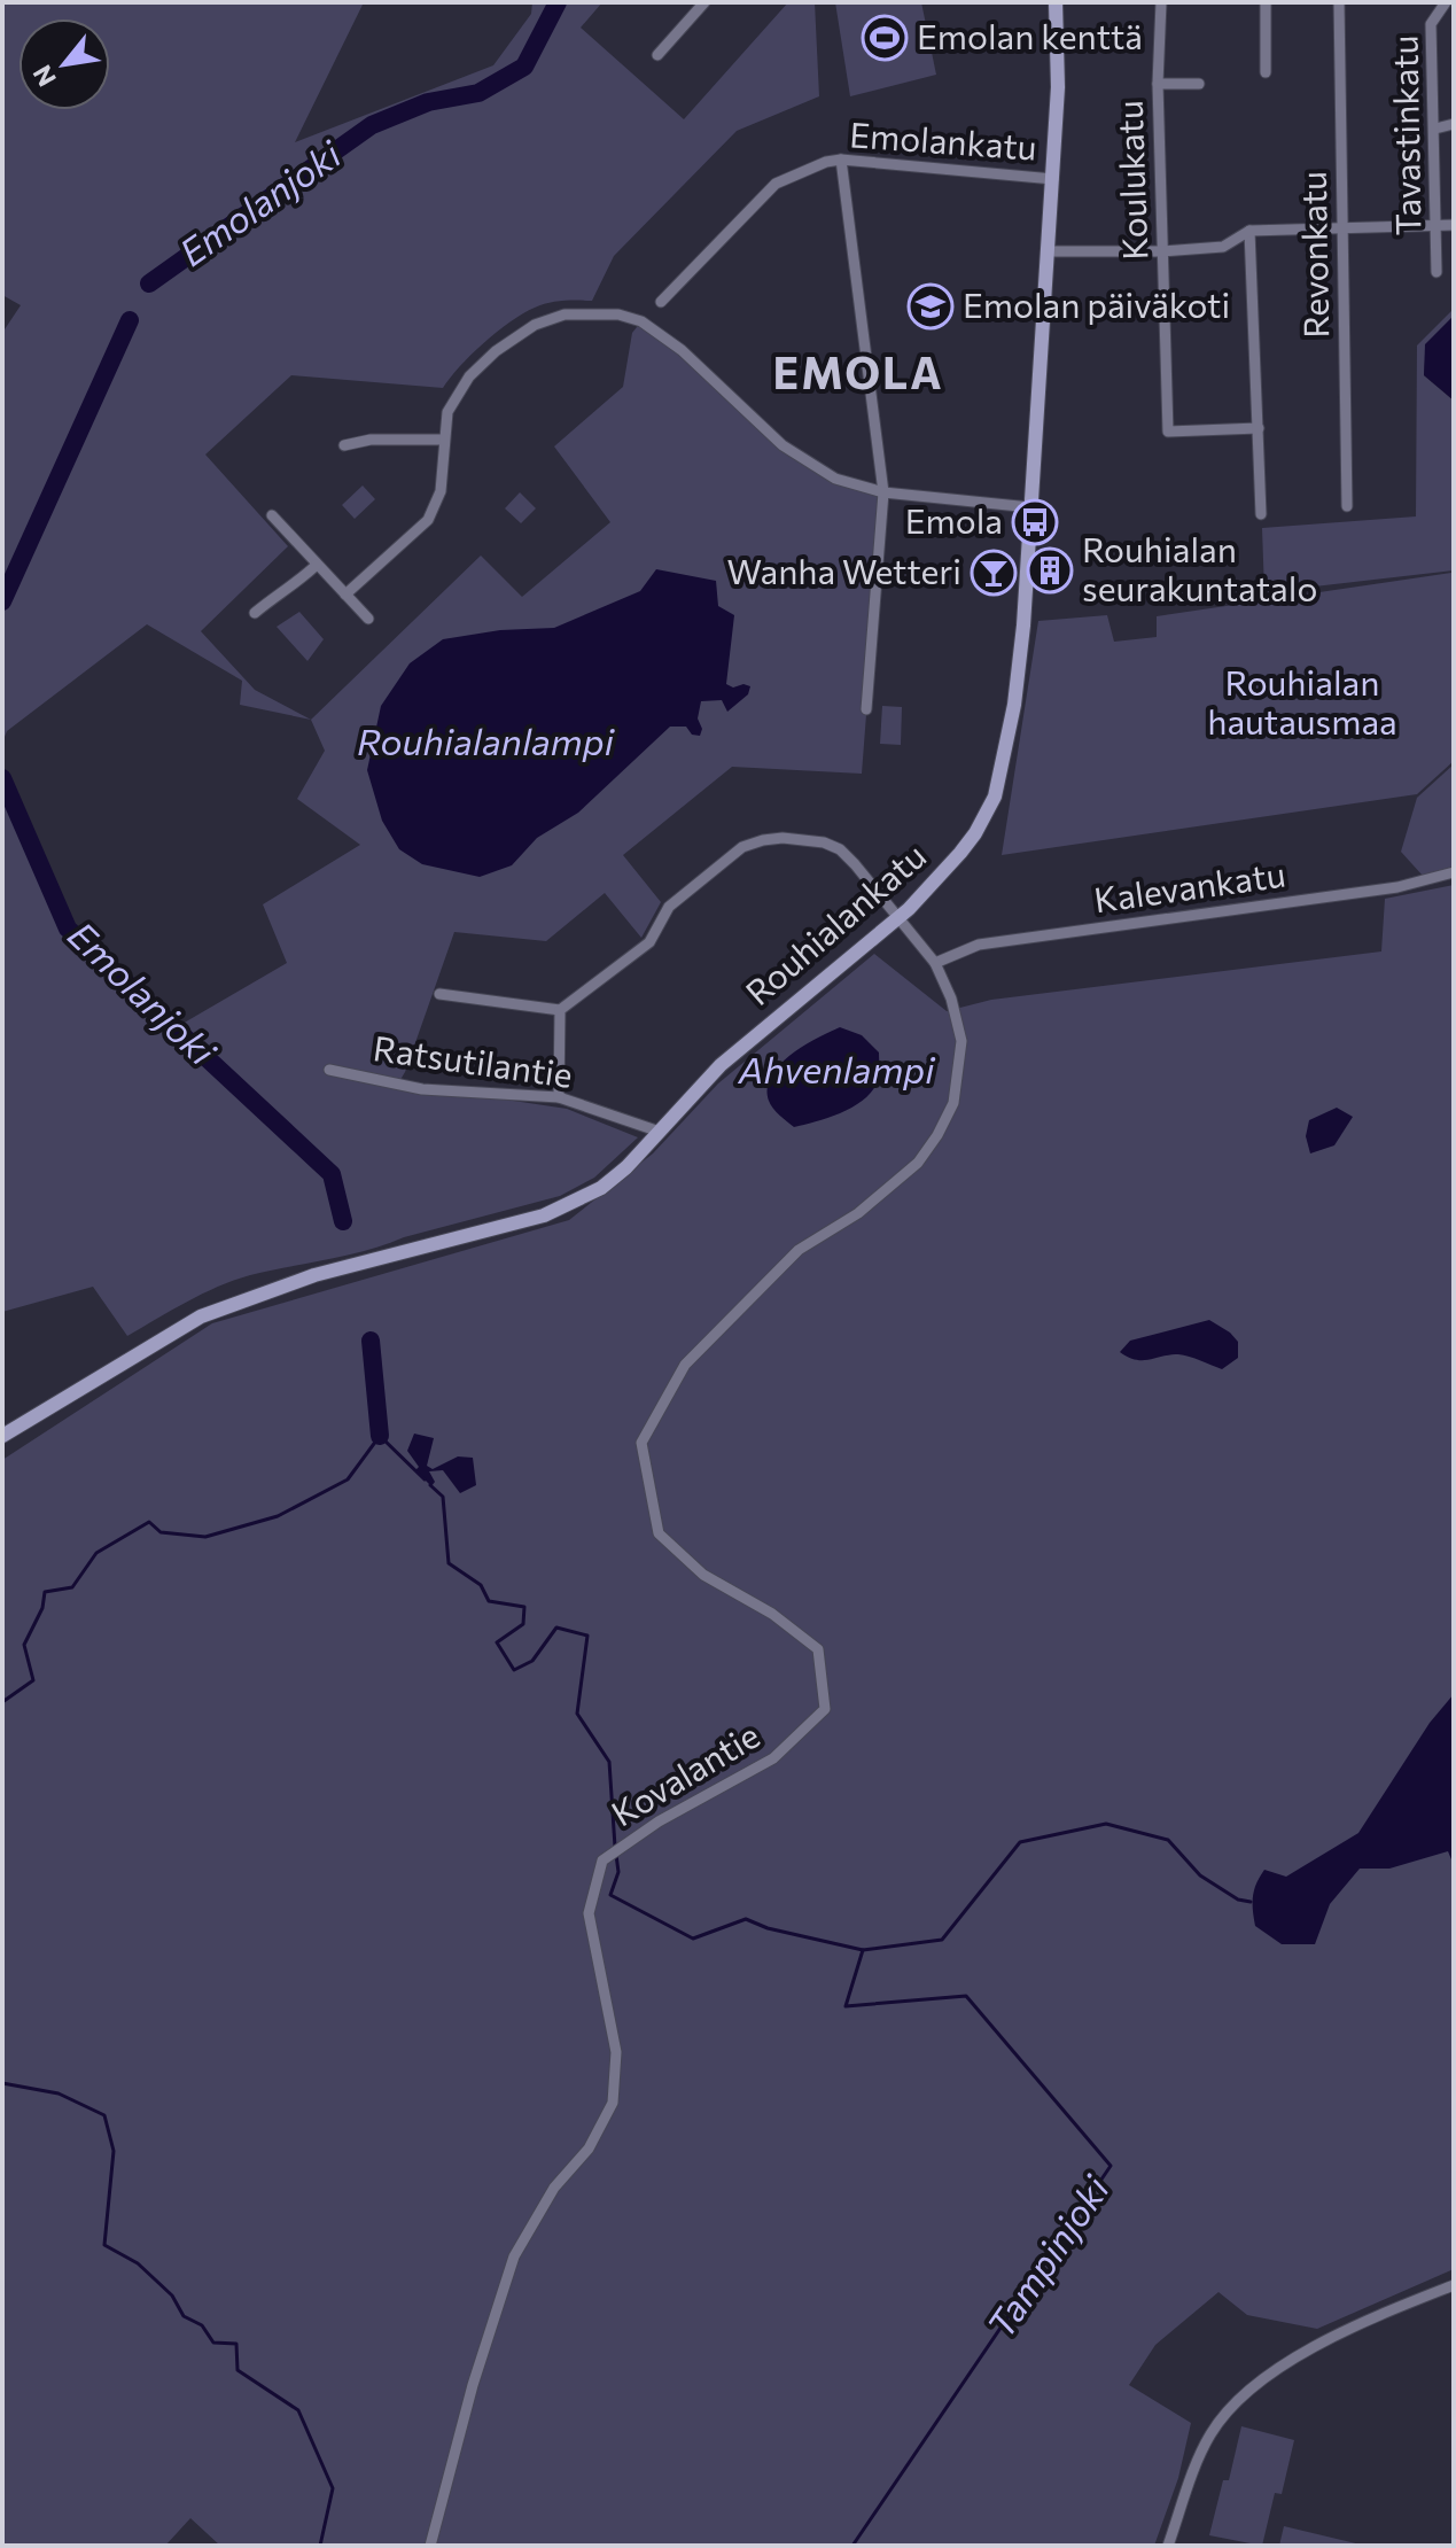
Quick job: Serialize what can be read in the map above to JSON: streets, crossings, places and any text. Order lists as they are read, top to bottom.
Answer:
{
  "streets": {
    "street": [
      "Tavastinkatu",
      "Emolankatu",
      "Koulukatu",
      "Revonkatu",
      "Kalevankatu",
      "Rouhialankatu",
      "Ratsutilantie",
      "Kovalantie"
    ]
  },
  "crossings": [
    ["Emolankatu", "Rouhialankatu"],
    ["Kalevankatu", "Kovalantie"],
    ["Rouhialankatu", "Ratsutilantie"],
    ["Rouhialankatu", "Kovalantie"]
  ],
  "districts": ["EMOLA"],
  "water": [
    "Emolanjoki",
    "Rouhialanlampi",
    "Ahvenlampi",
    "Tampinjoki"
  ],
  "parks": ["Rouhialan hautausmaa"],
  "places": {
    "sports": ["Emolan kenttä"],
    "school or university": ["Emolan päiväkoti"],
    "bus stop": ["Emola"],
    "building": ["Rouhialan seurakuntatalo"],
    "bar": ["Wanha Wetteri"]
  },
  "north": "bottom left"
}
